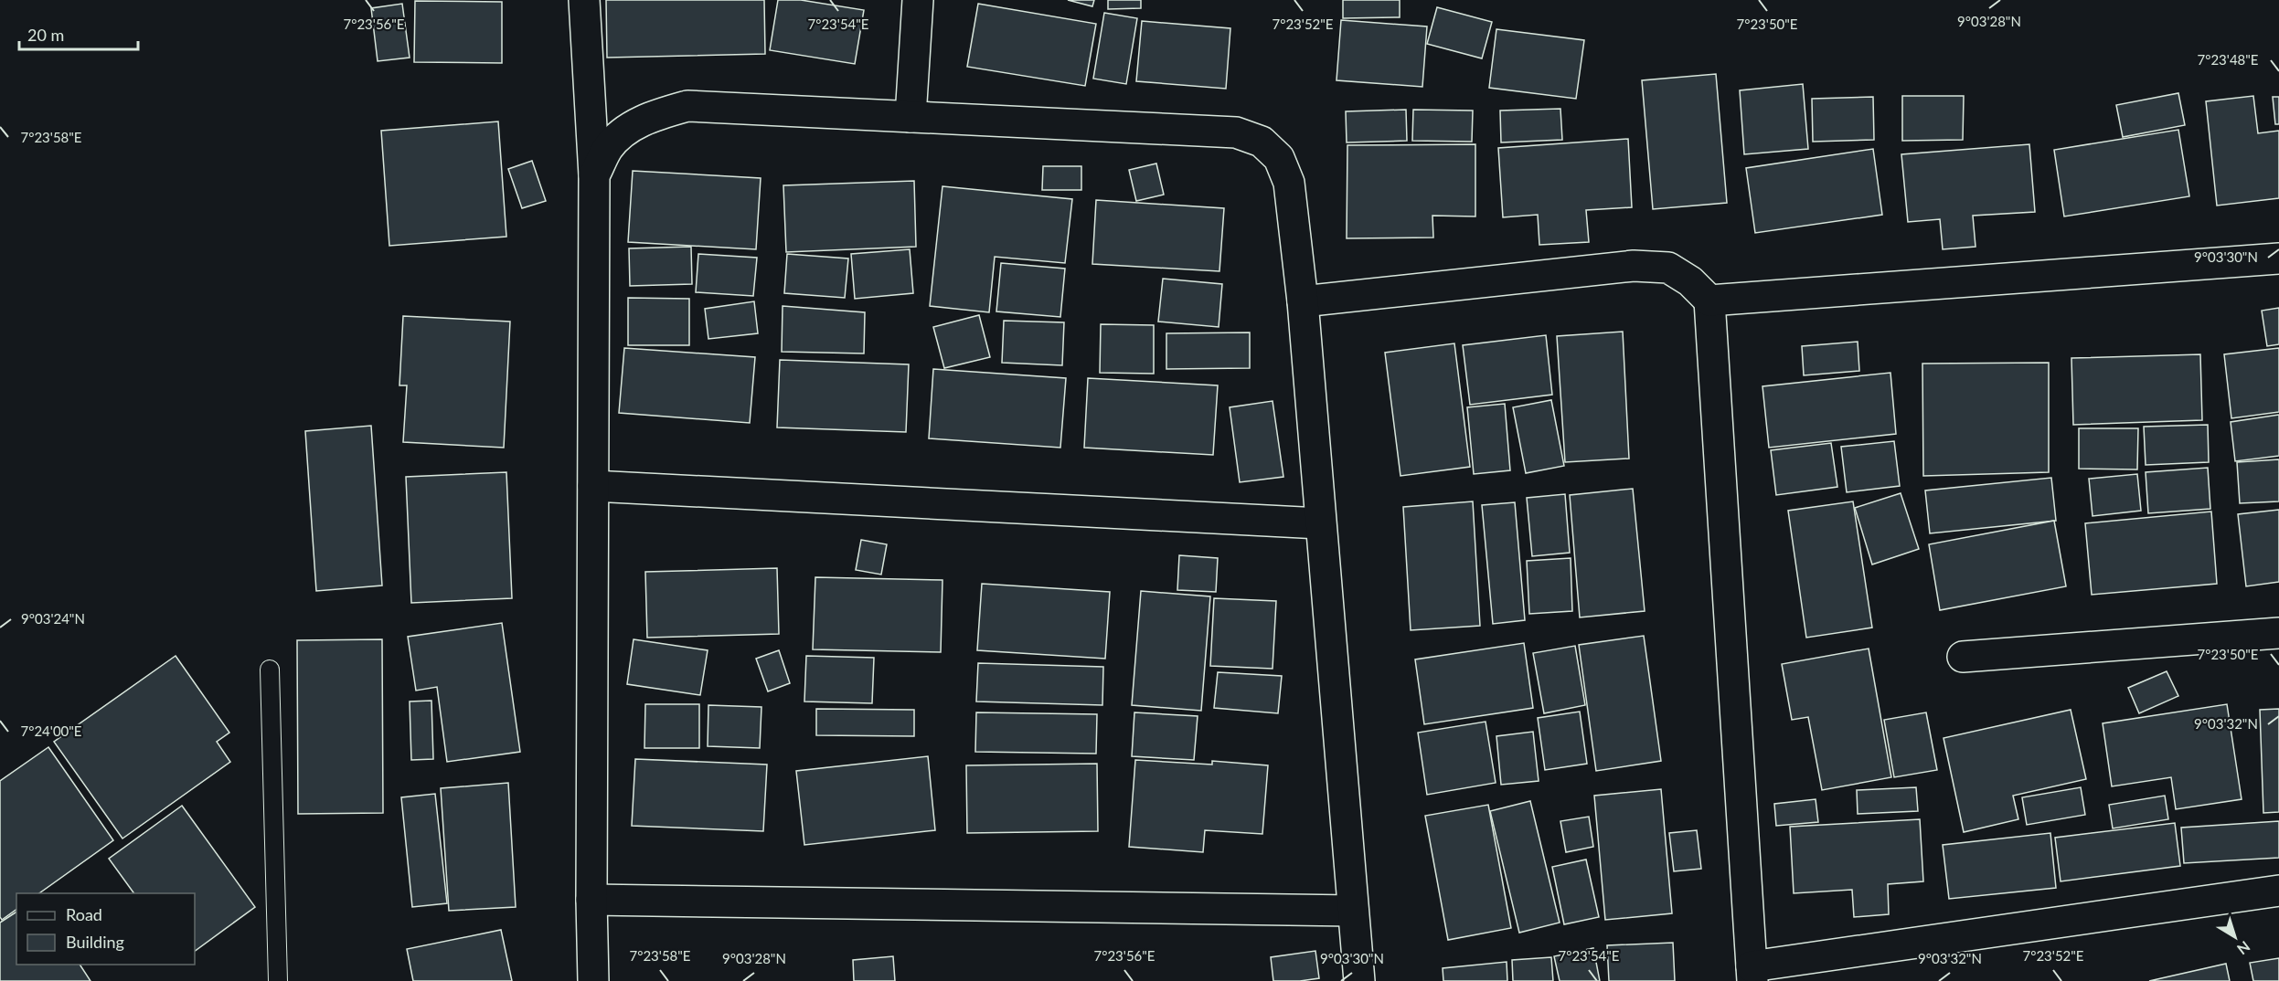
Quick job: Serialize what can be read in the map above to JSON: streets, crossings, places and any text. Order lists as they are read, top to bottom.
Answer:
{
  "legend": ["Road", "Building"],
  "scale_bar": "20 m",
  "north": "bottom right",
  "coordinates": [
    "9°03'28\"N",
    "7°23'56\"E",
    "7°23'54\"E",
    "7°23'52\"E",
    "7°23'50\"E",
    "7°23'48\"E",
    "7°23'58\"E",
    "9°03'30\"N",
    "9°03'24\"N",
    "9°03'32\"N",
    "7°24'00\"E"
  ]
}
